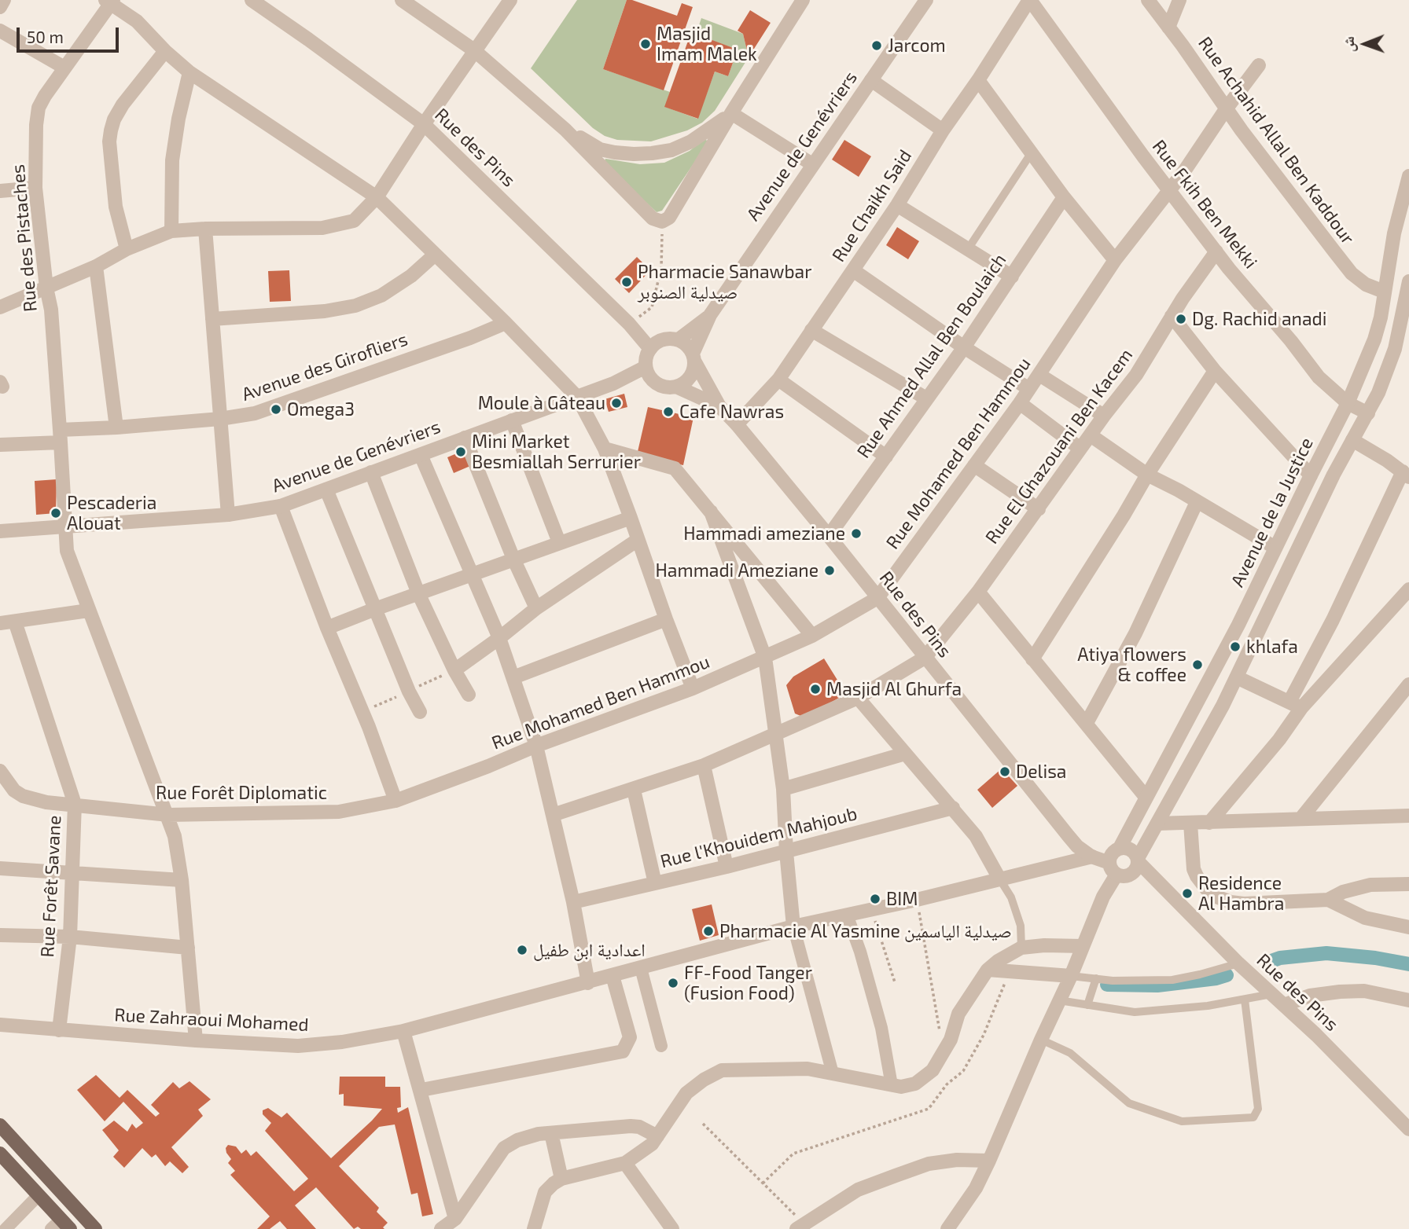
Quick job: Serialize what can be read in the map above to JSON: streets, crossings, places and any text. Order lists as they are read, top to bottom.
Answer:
{
  "streets": {
    "street": [
      "Rue Achahid Allal Ben Kaddour",
      "Avenue de Genévriers",
      "Rue des Pins",
      "Rue Fkih Ben Mekki",
      "Rue Chaikh Said",
      "Rue des Pistaches",
      "Rue Ahmed Allal Ben Boulaich",
      "Avenue des Girofliers",
      "Rue El Ghazouani Ben Kacem",
      "Rue Mohamed Ben Hammou",
      "Avenue de la Justice",
      "Rue Forêt Diplomatic",
      "Rue l'Khouidem Mahjoub",
      "Rue Forêt Savane",
      "Rue Zahraoui Mohamed"
    ]
  },
  "crossings": [
    ["Rue Achahid Allal Ben Kaddour", "Rue Mohamed Ben Hammou"],
    ["Rue Achahid Allal Ben Kaddour", "Avenue de la Justice"],
    ["Avenue de Genévriers", "Rue des Pins"],
    ["Avenue de Genévriers", "Rue des Pistaches"],
    ["Rue des Pins", "Rue Chaikh Said"],
    ["Rue des Pins", "Rue Ahmed Allal Ben Boulaich"],
    ["Rue des Pins", "Rue El Ghazouani Ben Kacem"],
    ["Rue des Pins", "Rue Mohamed Ben Hammou"],
    ["Rue des Pins", "Avenue de la Justice"],
    ["Rue des Pins", "Rue Zahraoui Mohamed"],
    ["Rue Fkih Ben Mekki", "Rue Chaikh Said"],
    ["Rue Fkih Ben Mekki", "Rue El Ghazouani Ben Kacem"],
    ["Rue Fkih Ben Mekki", "Rue Mohamed Ben Hammou"],
    ["Rue Fkih Ben Mekki", "Avenue de la Justice"],
    ["Rue des Pistaches", "Avenue des Girofliers"],
    ["Rue des Pistaches", "Rue Forêt Diplomatic"],
    ["Rue des Pistaches", "Rue Zahraoui Mohamed"],
    ["Rue Mohamed Ben Hammou", "Rue Forêt Diplomatic"],
    ["Rue Forêt Diplomatic", "Rue Forêt Savane"],
    ["Rue Forêt Savane", "Rue Zahraoui Mohamed"]
  ],
  "places": [
    "Masjid Imam Malek",
    "Jarcom",
    "Pharmacie Sanawbar صيدلية الصنوبر",
    "Dg. Rachid anadi",
    "Moule à Gâteau",
    "Omega3",
    "Cafe Nawras",
    "Mini Market Besmiallah Serrurier",
    "Pescaderia Alouat",
    "Hammadi ameziane",
    "Hammadi Ameziane",
    "khlafa",
    "Atiya flowers & coffee",
    "Masjid Al Ghurfa",
    "Delisa",
    "Residence Al Hambra",
    "BIM",
    "Pharmacie Al Yasmine صيدلية الياسمين",
    "اعدادية ابن طفيل",
    "FF-Food Tanger (Fusion Food)"
  ],
  "scale_bar": "50 m",
  "north": "left"
}
